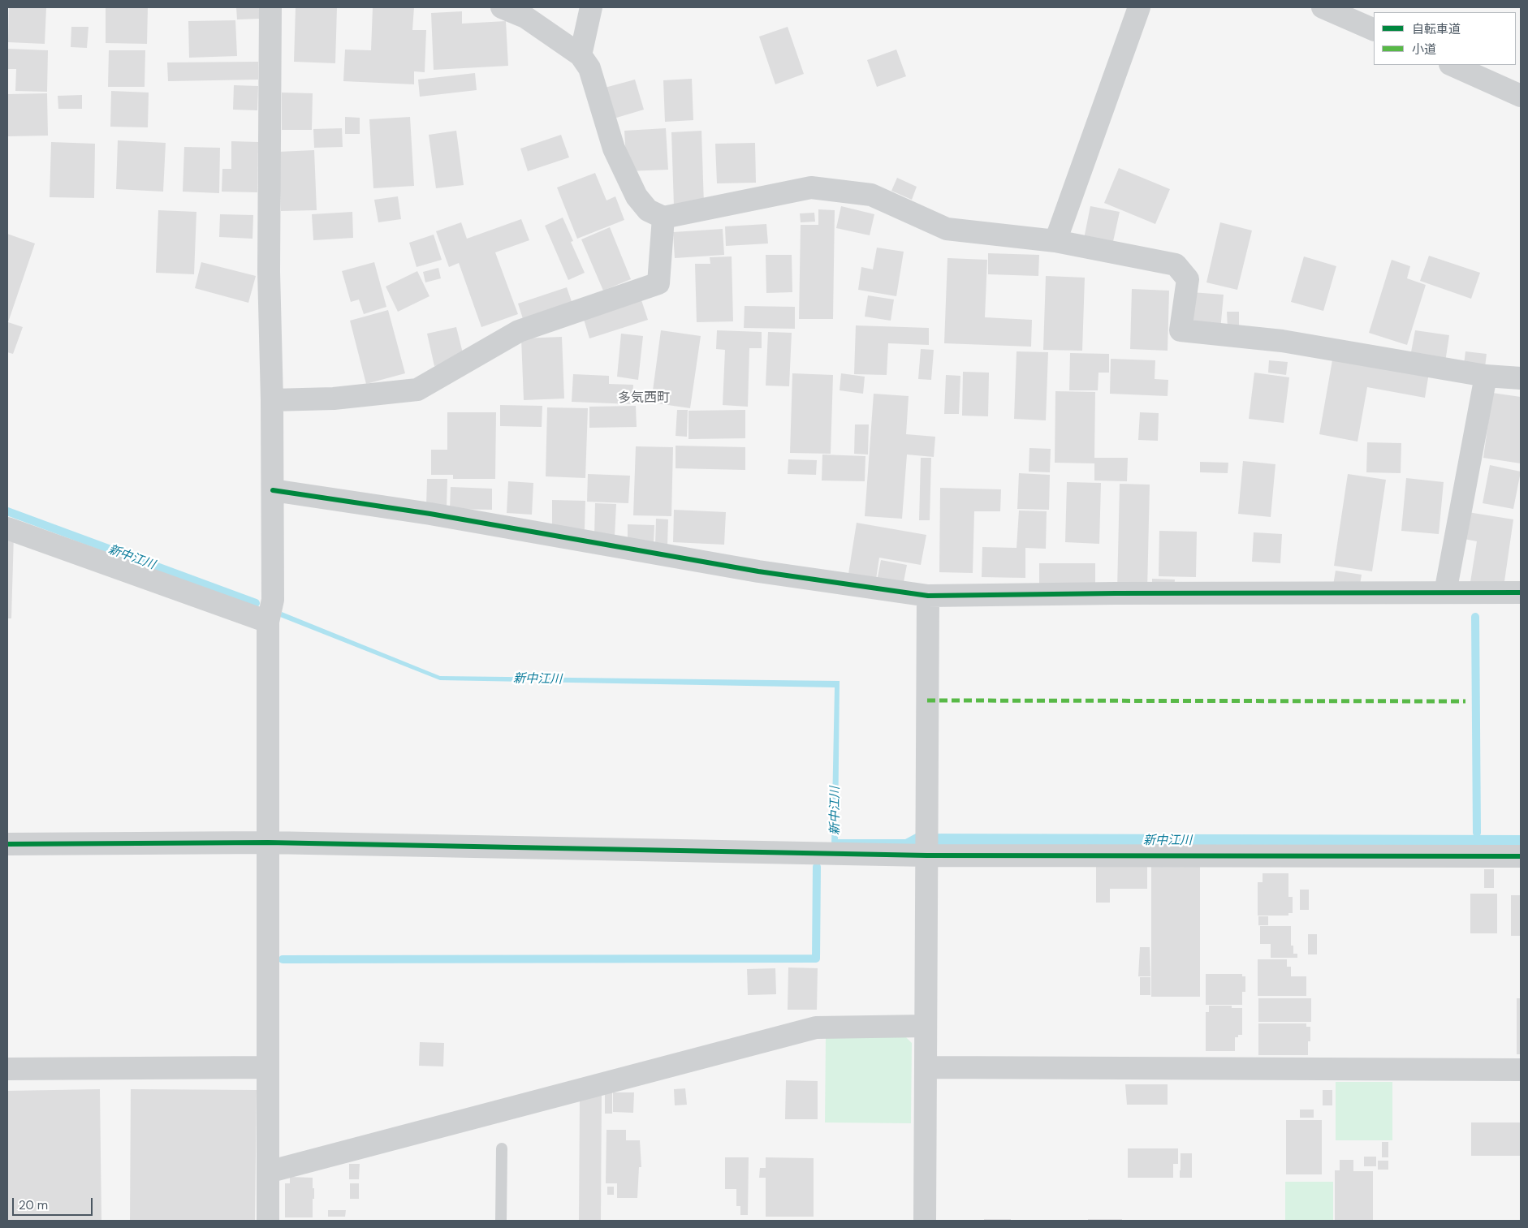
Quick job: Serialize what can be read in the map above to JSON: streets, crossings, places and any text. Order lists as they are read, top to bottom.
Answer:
{
  "districts": ["多気西町"],
  "water": ["新中江川"],
  "legend": ["自転車道", "小道"],
  "scale_bar": "20 m"
}
